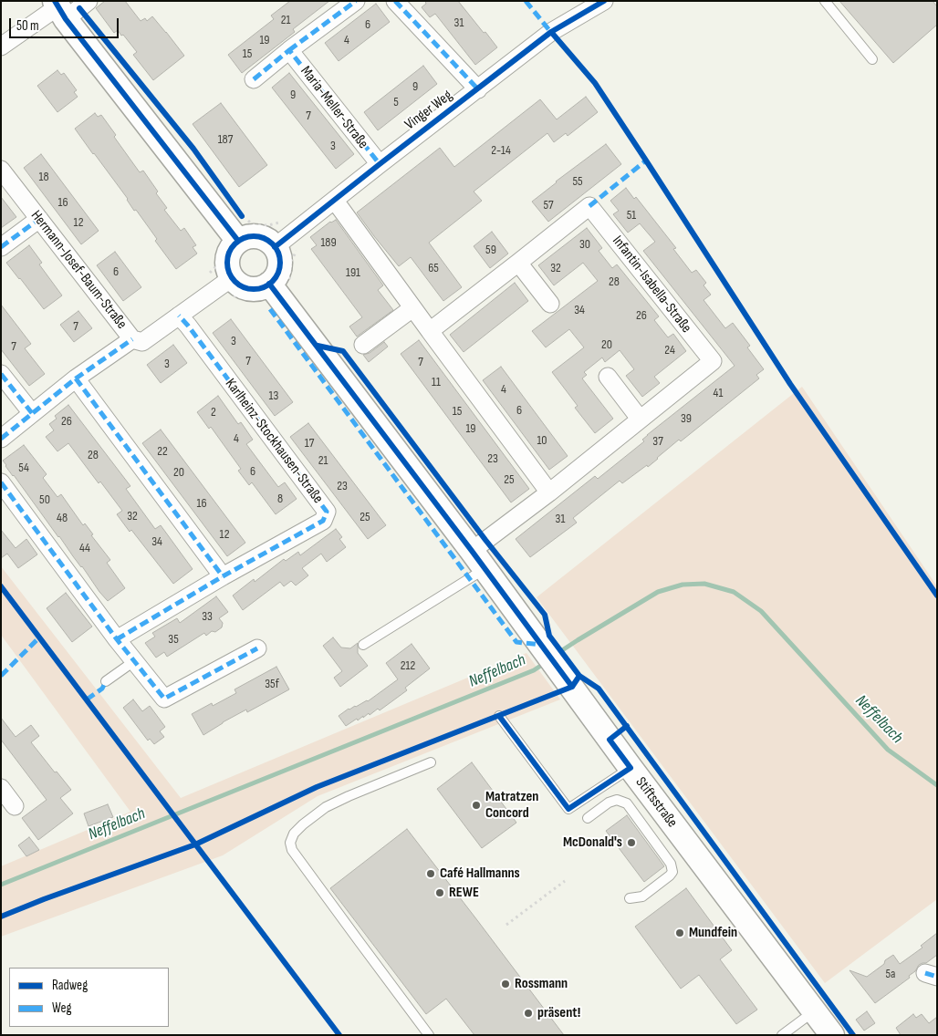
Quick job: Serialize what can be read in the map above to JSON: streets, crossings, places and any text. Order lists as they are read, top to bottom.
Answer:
{
  "streets": {
    "street": [
      "Maria-Meller-Straße",
      "Vinger Weg",
      "Hermann-Josef-Baum-Straße",
      "Infantin-Isabella-Straße",
      "Karlheinz-Stockhausen-Straße",
      "Stiftsstraße"
    ]
  },
  "crossings": [
    ["Maria-Meller-Straße", "Vinger Weg"],
    ["Hermann-Josef-Baum-Straße", "Karlheinz-Stockhausen-Straße"],
    ["Infantin-Isabella-Straße", "Stiftsstraße"]
  ],
  "water": ["Neffelbach"],
  "places": [
    "Matratzen Concord",
    "McDonald's",
    "Café Hallmanns",
    "REWE",
    "Mundfein",
    "Rossmann",
    "präsent!"
  ],
  "house_numbers": [
    "21",
    "31",
    "6",
    "19",
    "4",
    "15",
    "9",
    "9",
    "5",
    "7",
    "187",
    "3",
    "2-14",
    "18",
    "55",
    "16",
    "57",
    "51",
    "12",
    "189",
    "30",
    "59",
    "65",
    "32",
    "6",
    "191",
    "28",
    "34",
    "26",
    "7",
    "3",
    "20",
    "7",
    "24",
    "7",
    "7",
    "3",
    "11",
    "4",
    "41",
    "13",
    "6",
    "15",
    "2",
    "39",
    "26",
    "19",
    "4",
    "10",
    "37",
    "17",
    "22",
    "28",
    "23",
    "21",
    "54",
    "6",
    "20",
    "25",
    "23",
    "8",
    "50",
    "16",
    "32",
    "25",
    "48",
    "31",
    "12",
    "34",
    "44",
    "33",
    "35",
    "212",
    "35f",
    "5a"
  ],
  "legend": ["Radweg", "Weg"],
  "scale_bar": "50 m"
}
